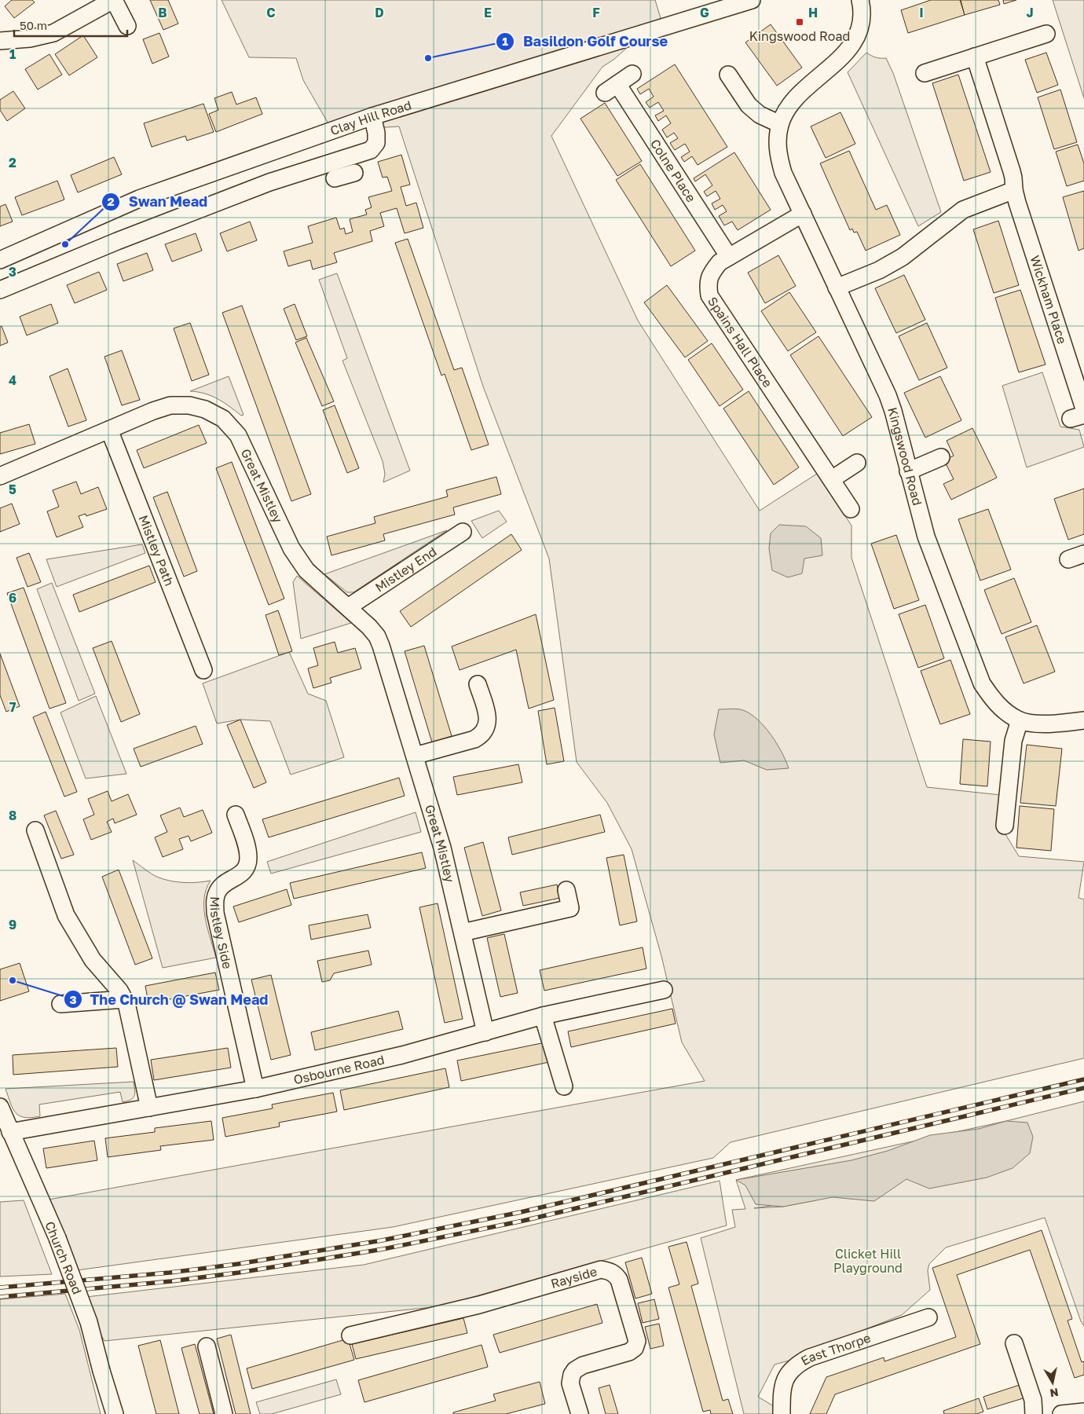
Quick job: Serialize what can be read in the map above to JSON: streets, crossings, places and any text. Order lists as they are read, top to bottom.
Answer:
{
  "streets": {
    "street": [
      "Clay Hill Road",
      "Colne Place",
      "Wickham Place",
      "Spains Hall Place",
      "Kingswood Road",
      "Great Mistley",
      "Mistley Path",
      "Mistley End",
      "Mistley Side",
      "Osbourne Road",
      "Church Road",
      "Rayside",
      "East Thorpe"
    ]
  },
  "crossings": [
    ["Colne Place", "Spains Hall Place"],
    ["Spains Hall Place", "Kingswood Road"],
    ["Great Mistley", "Mistley Path"],
    ["Great Mistley", "Mistley End"],
    ["Great Mistley", "Osbourne Road"],
    ["Mistley Side", "Osbourne Road"],
    ["Osbourne Road", "Church Road"]
  ],
  "parks": ["Clicket Hill Playground"],
  "places": {
    "transit": ["Kingswood Road"],
    "other": ["Basildon Golf Course", "Swan Mead", "The Church @ Swan Mead"]
  },
  "scale_bar": "50 m",
  "north": "bottom",
  "grid": {
    "columns": [
      "B",
      "C",
      "D",
      "E",
      "F",
      "G",
      "H",
      "I",
      "J"
    ],
    "rows": [
      "1",
      "2",
      "3",
      "4",
      "5",
      "6",
      "7",
      "8",
      "9"
    ]
  }
}
